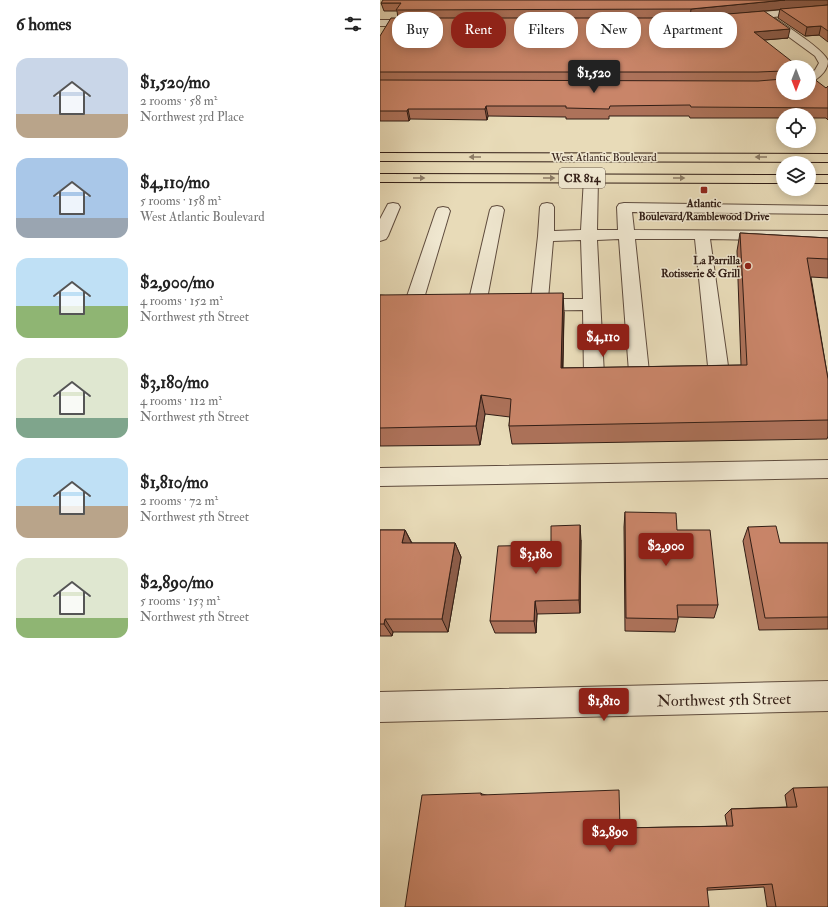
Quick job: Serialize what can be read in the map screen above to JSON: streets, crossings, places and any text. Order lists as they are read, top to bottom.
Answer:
{
  "streets": {
    "main road": ["West Atlantic Boulevard", "CR 814"],
    "street": ["Northwest 5th Street"]
  },
  "places": {
    "transit": ["Atlantic Boulevard/Ramblewood Drive"],
    "other": ["La Parrilla Rotisserie & Grill"]
  },
  "north": "bottom",
  "page": {
    "heading": "6 homes",
    "chip": [
      "Buy",
      "Rent",
      "Filters",
      "New",
      "Apartment"
    ],
    "list": [
      {
        "name": "$1,520/mo",
        "note": "2 rooms · 58 m² · Northwest 3rd Place"
      },
      {
        "name": "$4,110/mo",
        "note": "5 rooms · 158 m² · West Atlantic Boulevard"
      },
      {
        "name": "$2,900/mo",
        "note": "4 rooms · 152 m² · Northwest 5th Street"
      },
      {
        "name": "$3,180/mo",
        "note": "4 rooms · 112 m² · Northwest 5th Street"
      },
      {
        "name": "$1,810/mo",
        "note": "2 rooms · 72 m² · Northwest 5th Street"
      },
      {
        "name": "$2,890/mo",
        "note": "5 rooms · 153 m² · Northwest 5th Street"
      }
    ],
    "price": [
      "$1,520",
      "$4,110",
      "$2,900",
      "$3,180",
      "$1,810",
      "$2,890"
    ]
  }
}
